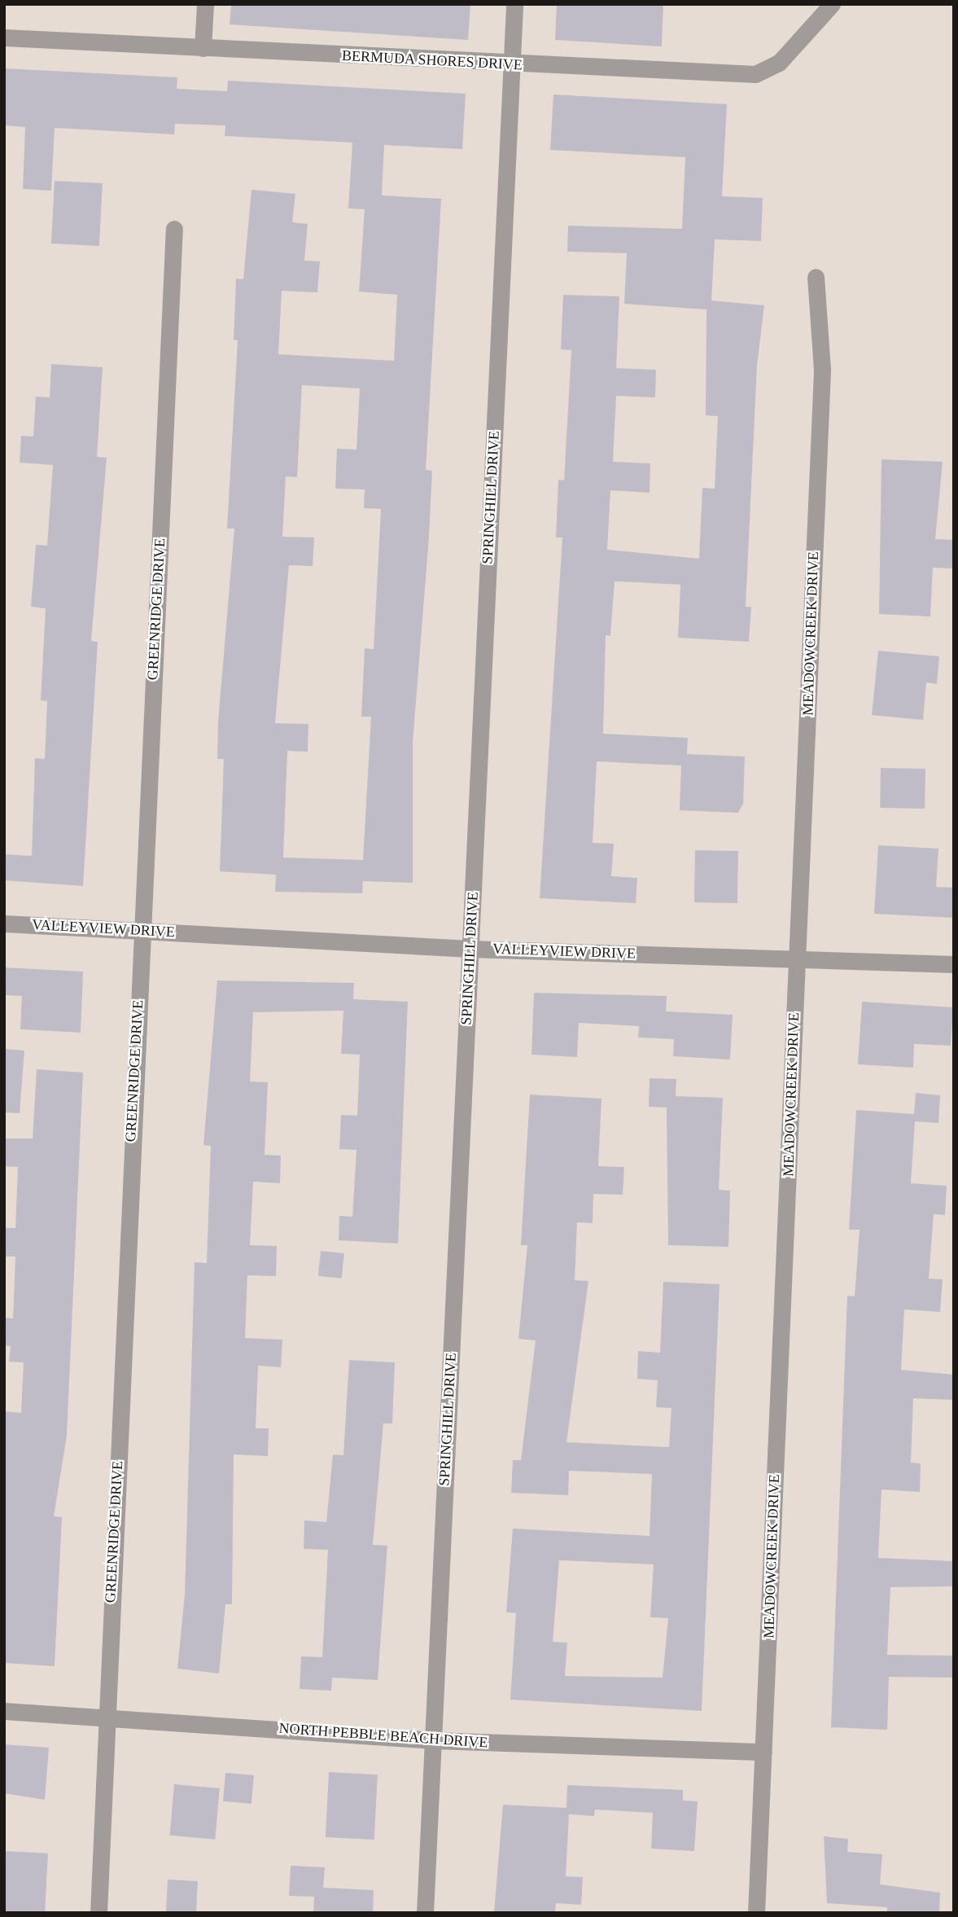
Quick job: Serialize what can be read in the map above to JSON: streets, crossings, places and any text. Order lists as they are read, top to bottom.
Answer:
{
  "streets": {
    "street": [
      "BERMUDA SHORES DRIVE",
      "SPRINGHILL DRIVE",
      "GREENRIDGE DRIVE",
      "MEADOWCREEK DRIVE",
      "VALLEYVIEW DRIVE",
      "NORTH PEBBLE BEACH DRIVE"
    ]
  },
  "crossings": [
    ["BERMUDA SHORES DRIVE", "SPRINGHILL DRIVE"],
    ["SPRINGHILL DRIVE", "VALLEYVIEW DRIVE"],
    ["SPRINGHILL DRIVE", "NORTH PEBBLE BEACH DRIVE"],
    ["GREENRIDGE DRIVE", "VALLEYVIEW DRIVE"],
    ["GREENRIDGE DRIVE", "NORTH PEBBLE BEACH DRIVE"],
    ["MEADOWCREEK DRIVE", "VALLEYVIEW DRIVE"],
    ["MEADOWCREEK DRIVE", "NORTH PEBBLE BEACH DRIVE"]
  ]
}
